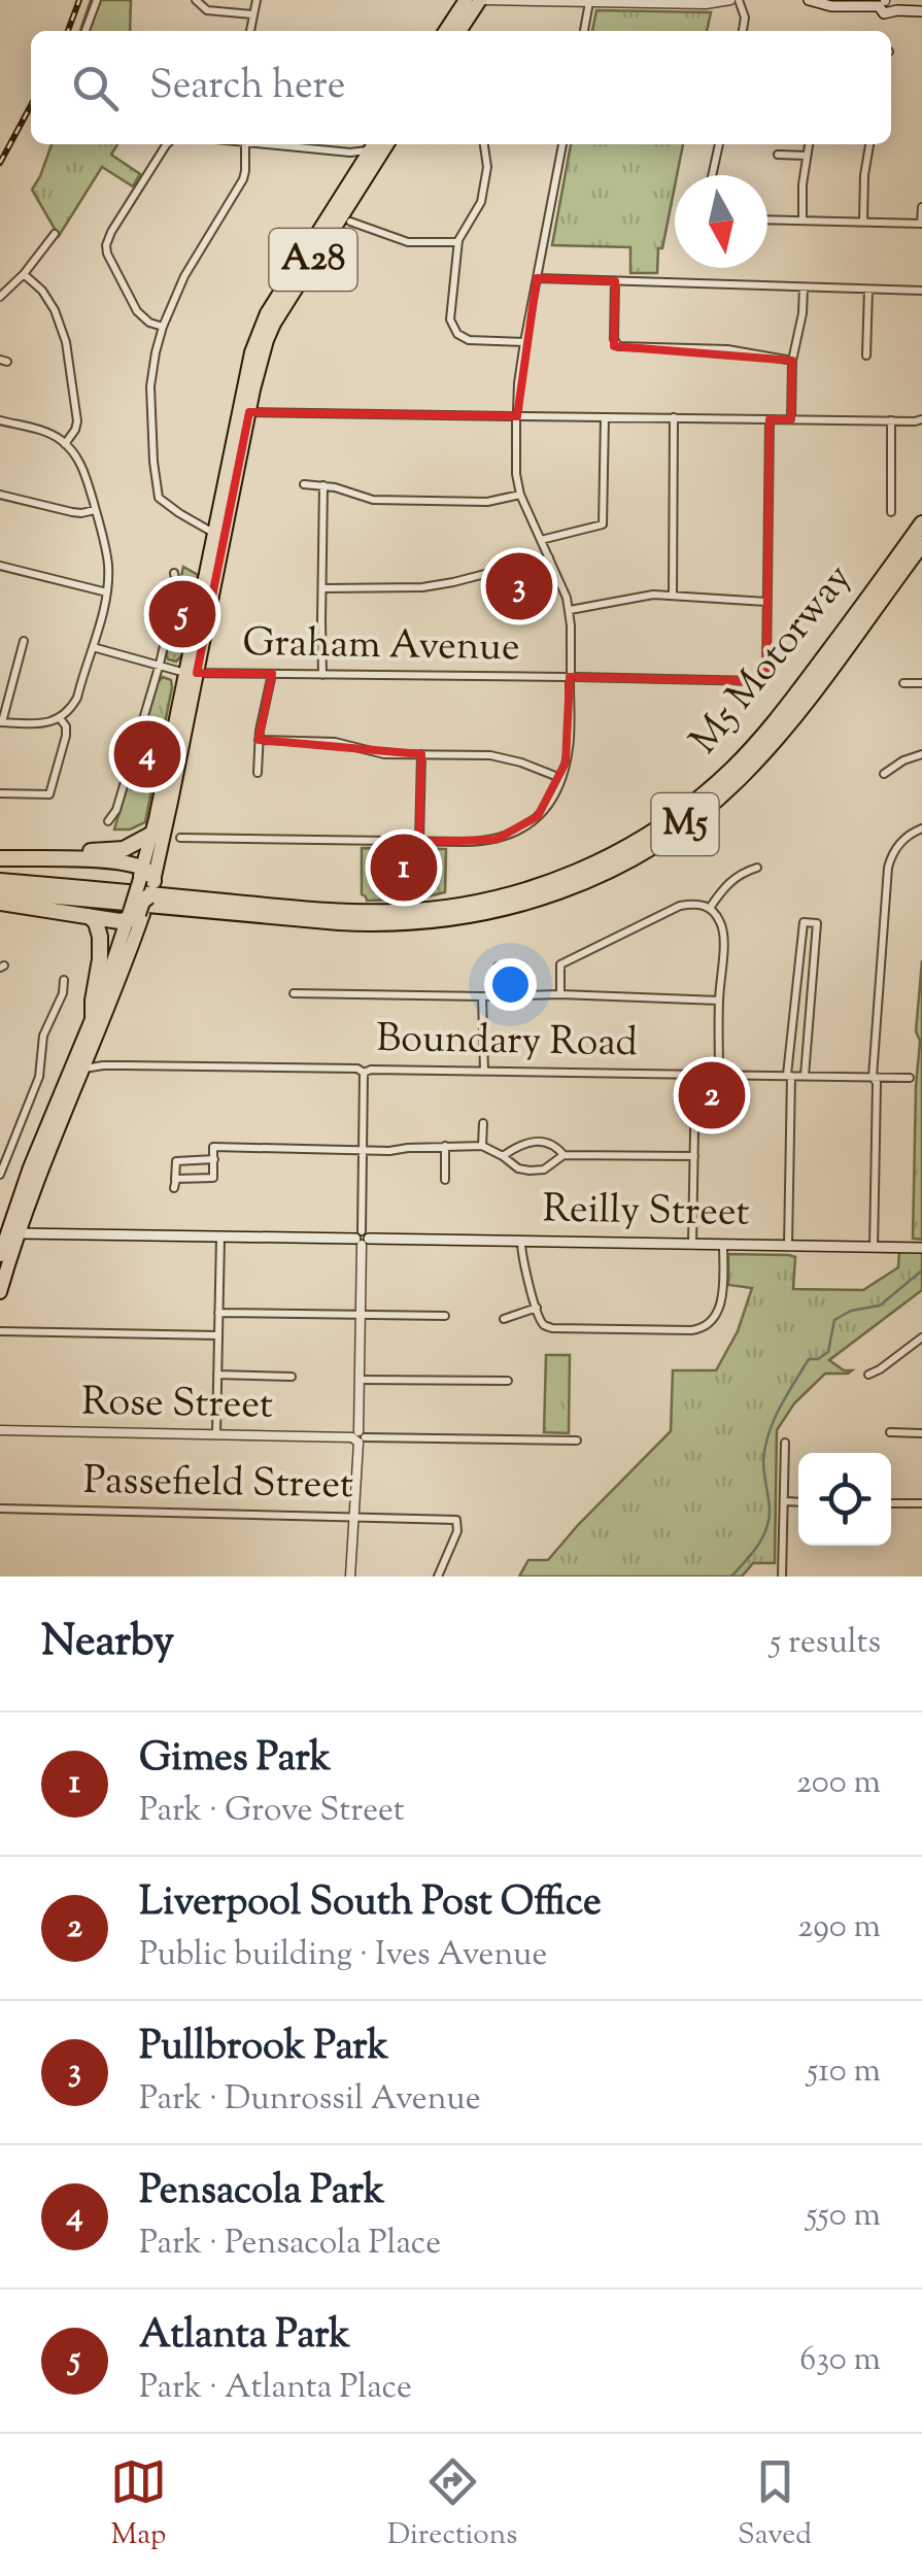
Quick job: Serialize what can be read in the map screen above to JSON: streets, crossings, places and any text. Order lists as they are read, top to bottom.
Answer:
{
  "streets": {
    "highway": ["A28", "M5 Motorway", "M5"],
    "main road": ["Reilly Street"],
    "street": [
      "Graham Avenue",
      "Boundary Road",
      "Rose Street",
      "Passefield Street"
    ]
  },
  "crossings": [
    ["A28", "Graham Avenue"]
  ],
  "north": "bottom",
  "page": {
    "search": "Search here",
    "pins": [
      "3",
      "5",
      "4",
      "1",
      "2"
    ],
    "heading": ["Nearby", "5 results"],
    "list": [
      {
        "mark": "1",
        "name": "Gimes Park",
        "note": "Park · Grove Street",
        "value": "200 m"
      },
      {
        "mark": "2",
        "name": "Liverpool South Post Office",
        "note": "Public building · Ives Avenue",
        "value": "290 m"
      },
      {
        "mark": "3",
        "name": "Pullbrook Park",
        "note": "Park · Dunrossil Avenue",
        "value": "510 m"
      },
      {
        "mark": "4",
        "name": "Pensacola Park",
        "note": "Park · Pensacola Place",
        "value": "550 m"
      },
      {
        "mark": "5",
        "name": "Atlanta Park",
        "note": "Park · Atlanta Place",
        "value": "630 m"
      }
    ],
    "nav": ["Map", "Directions", "Saved"]
  }
}
